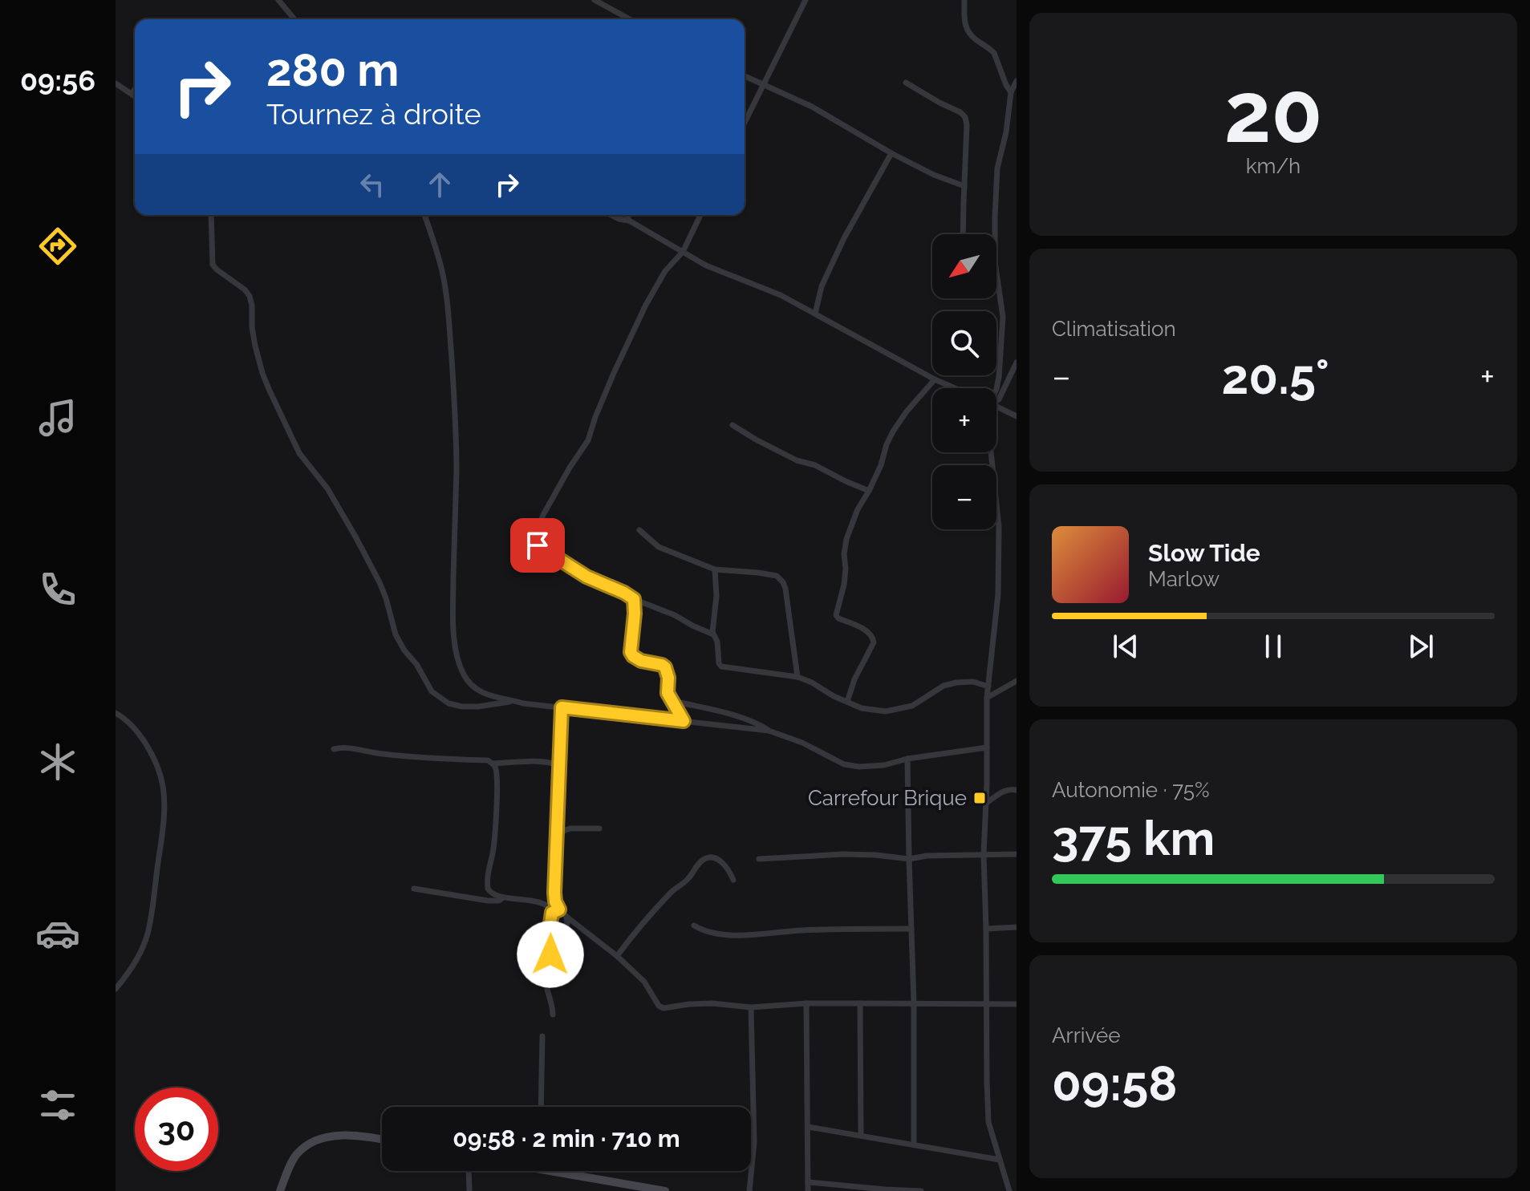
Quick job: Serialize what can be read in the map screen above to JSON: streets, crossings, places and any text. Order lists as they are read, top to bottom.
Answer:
{
  "places": {
    "transit": ["Carrefour Brique"]
  },
  "north": "bottom left",
  "page": {
    "tabs": "09:56",
    "tile": [
      ["20", "km/h"],
      "Climatisation",
      ["Autonomie · 75%", "375 km"],
      ["Arrivée", "09:58"]
    ],
    "turn": ["280 m", "Tournez à droite"],
    "map_buttons": ["+", "−"],
    "heat": ["−", "20.5°", "+"],
    "song": ["Slow Tide", "Marlow"],
    "limit": "30",
    "trip": "09:58 · 2 min · 710 m"
  }
}
